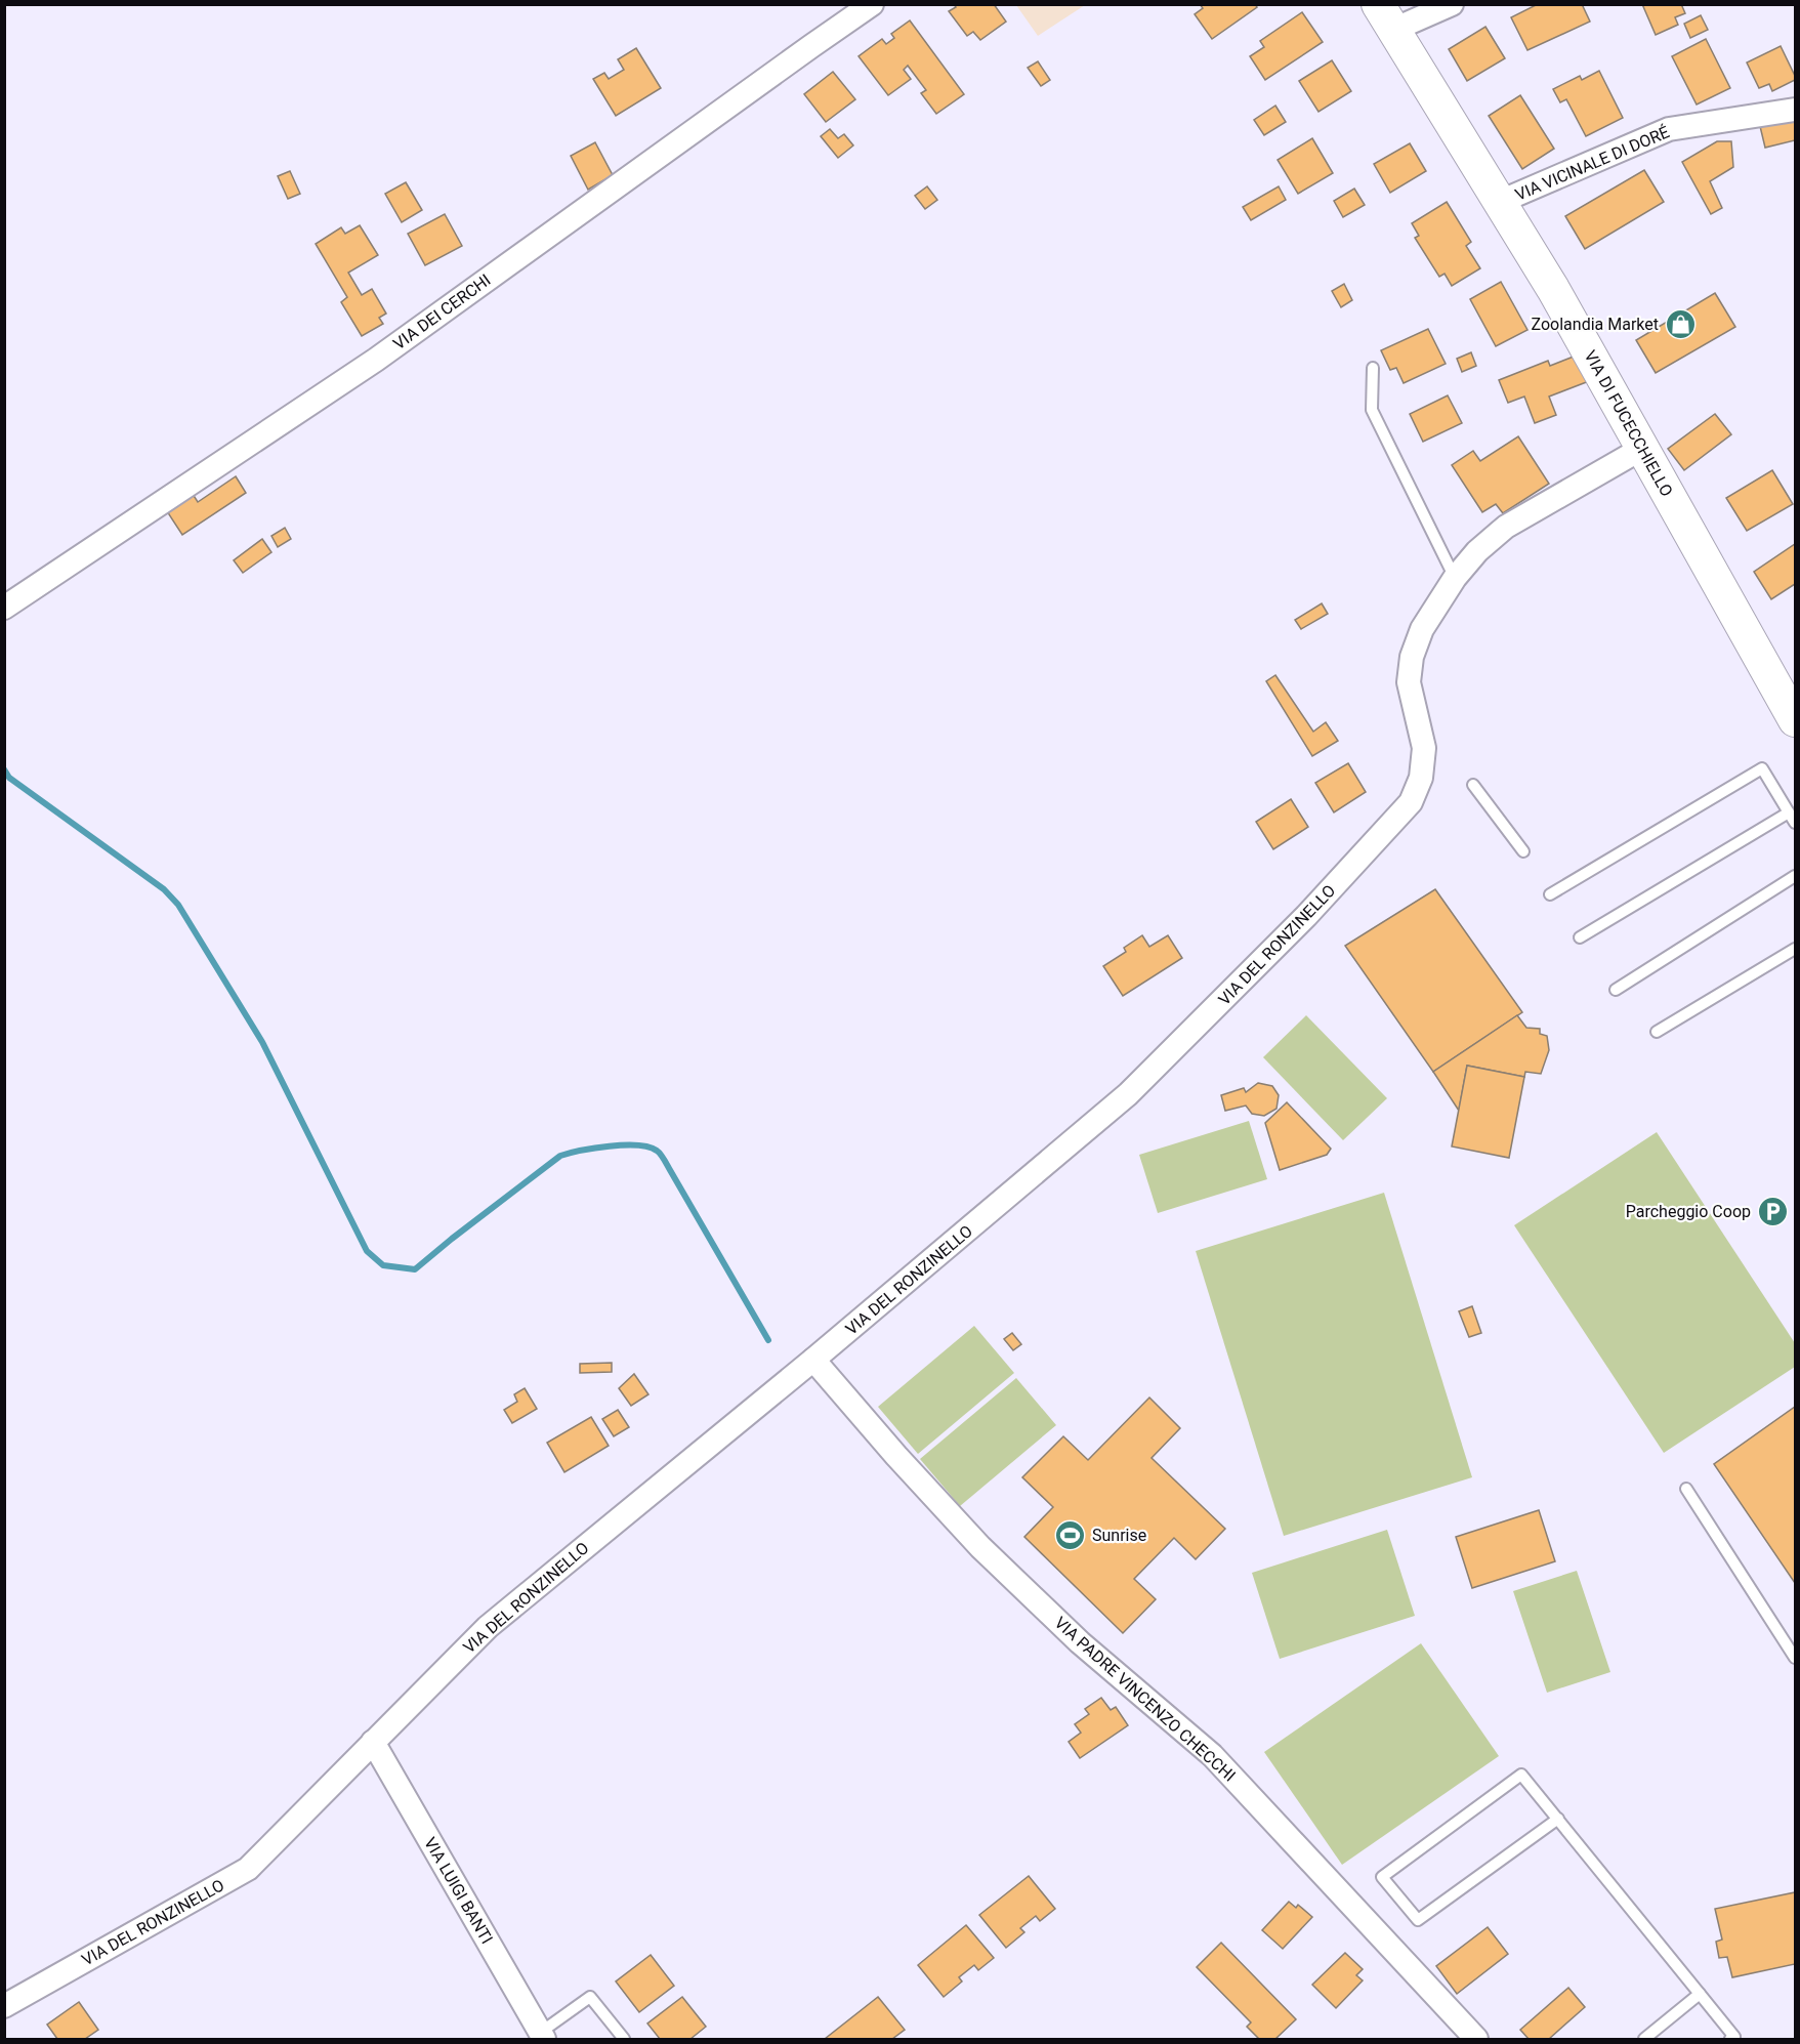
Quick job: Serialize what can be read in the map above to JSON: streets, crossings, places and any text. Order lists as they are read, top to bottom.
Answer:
{
  "streets": {
    "main road": ["VIA DI FUCECCHIELLO"],
    "street": [
      "VIA VICINALE DI DORÉ",
      "VIA DEI CERCHI",
      "VIA DEL RONZINELLO",
      "VIA PADRE VINCENZO CHECCHI",
      "VIA LUIGI BANTI"
    ]
  },
  "crossings": [
    ["VIA VICINALE DI DORÉ", "VIA DI FUCECCHIELLO"],
    ["VIA DI FUCECCHIELLO", "VIA DEL RONZINELLO"],
    ["VIA DEL RONZINELLO", "VIA PADRE VINCENZO CHECCHI"],
    ["VIA DEL RONZINELLO", "VIA LUIGI BANTI"]
  ],
  "places": {
    "shop": ["Zoolandia Market"],
    "parking": ["Parcheggio Coop"],
    "sports": ["Sunrise"]
  }
}
